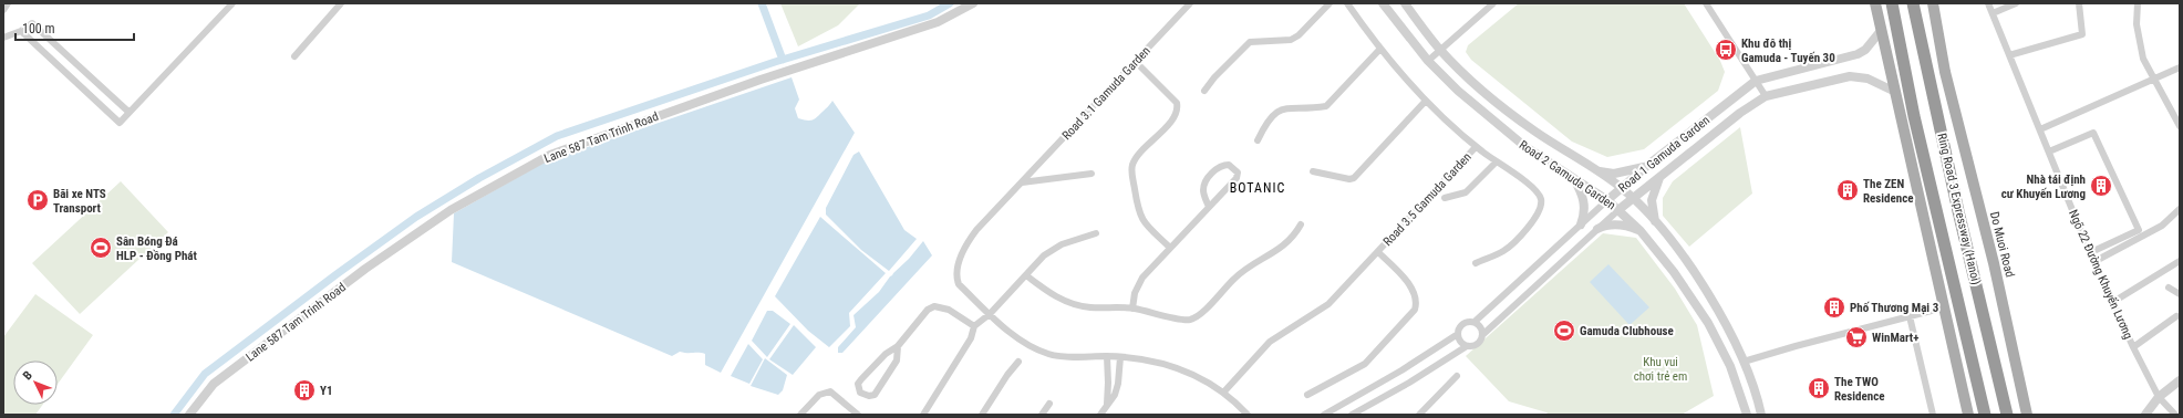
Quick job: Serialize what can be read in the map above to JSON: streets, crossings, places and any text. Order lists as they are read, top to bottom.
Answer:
{
  "streets": {
    "highway": ["Ring Road 3 Expressway (Hanoi)"],
    "main road": ["Do Muoi Road"],
    "street": [
      "Road 3.1 Gamuda Garden",
      "Lane 587 Tam Trinh Road",
      "Road 1 Gamuda Garden",
      "Road 2 Gamuda Garden",
      "Road 3.5 Gamuda Garden",
      "Ngõ 22 Đường Khuyến Lương"
    ]
  },
  "crossings": [
    ["Road 3.1 Gamuda Garden", "Road 3.5 Gamuda Garden"],
    ["Road 1 Gamuda Garden", "Road 2 Gamuda Garden"]
  ],
  "districts": ["BOTANIC"],
  "parks": ["Khu vui chơi trẻ em"],
  "places": {
    "bus stop": ["Khu đô thị Gamuda - Tuyến 30"],
    "building": [
      "Nhà tái định cư Khuyến Lương",
      "The ZEN Residence",
      "Phố Thương Mại 3",
      "The TWO Residence",
      "Y1"
    ],
    "parking": ["Bãi xe NTS Transport"],
    "sports": ["Sân Bóng Đá HLP - Đồng Phát", "Gamuda Clubhouse"],
    "supermarket": ["WinMart+"]
  },
  "scale_bar": "100 m",
  "north": "top left"
}
